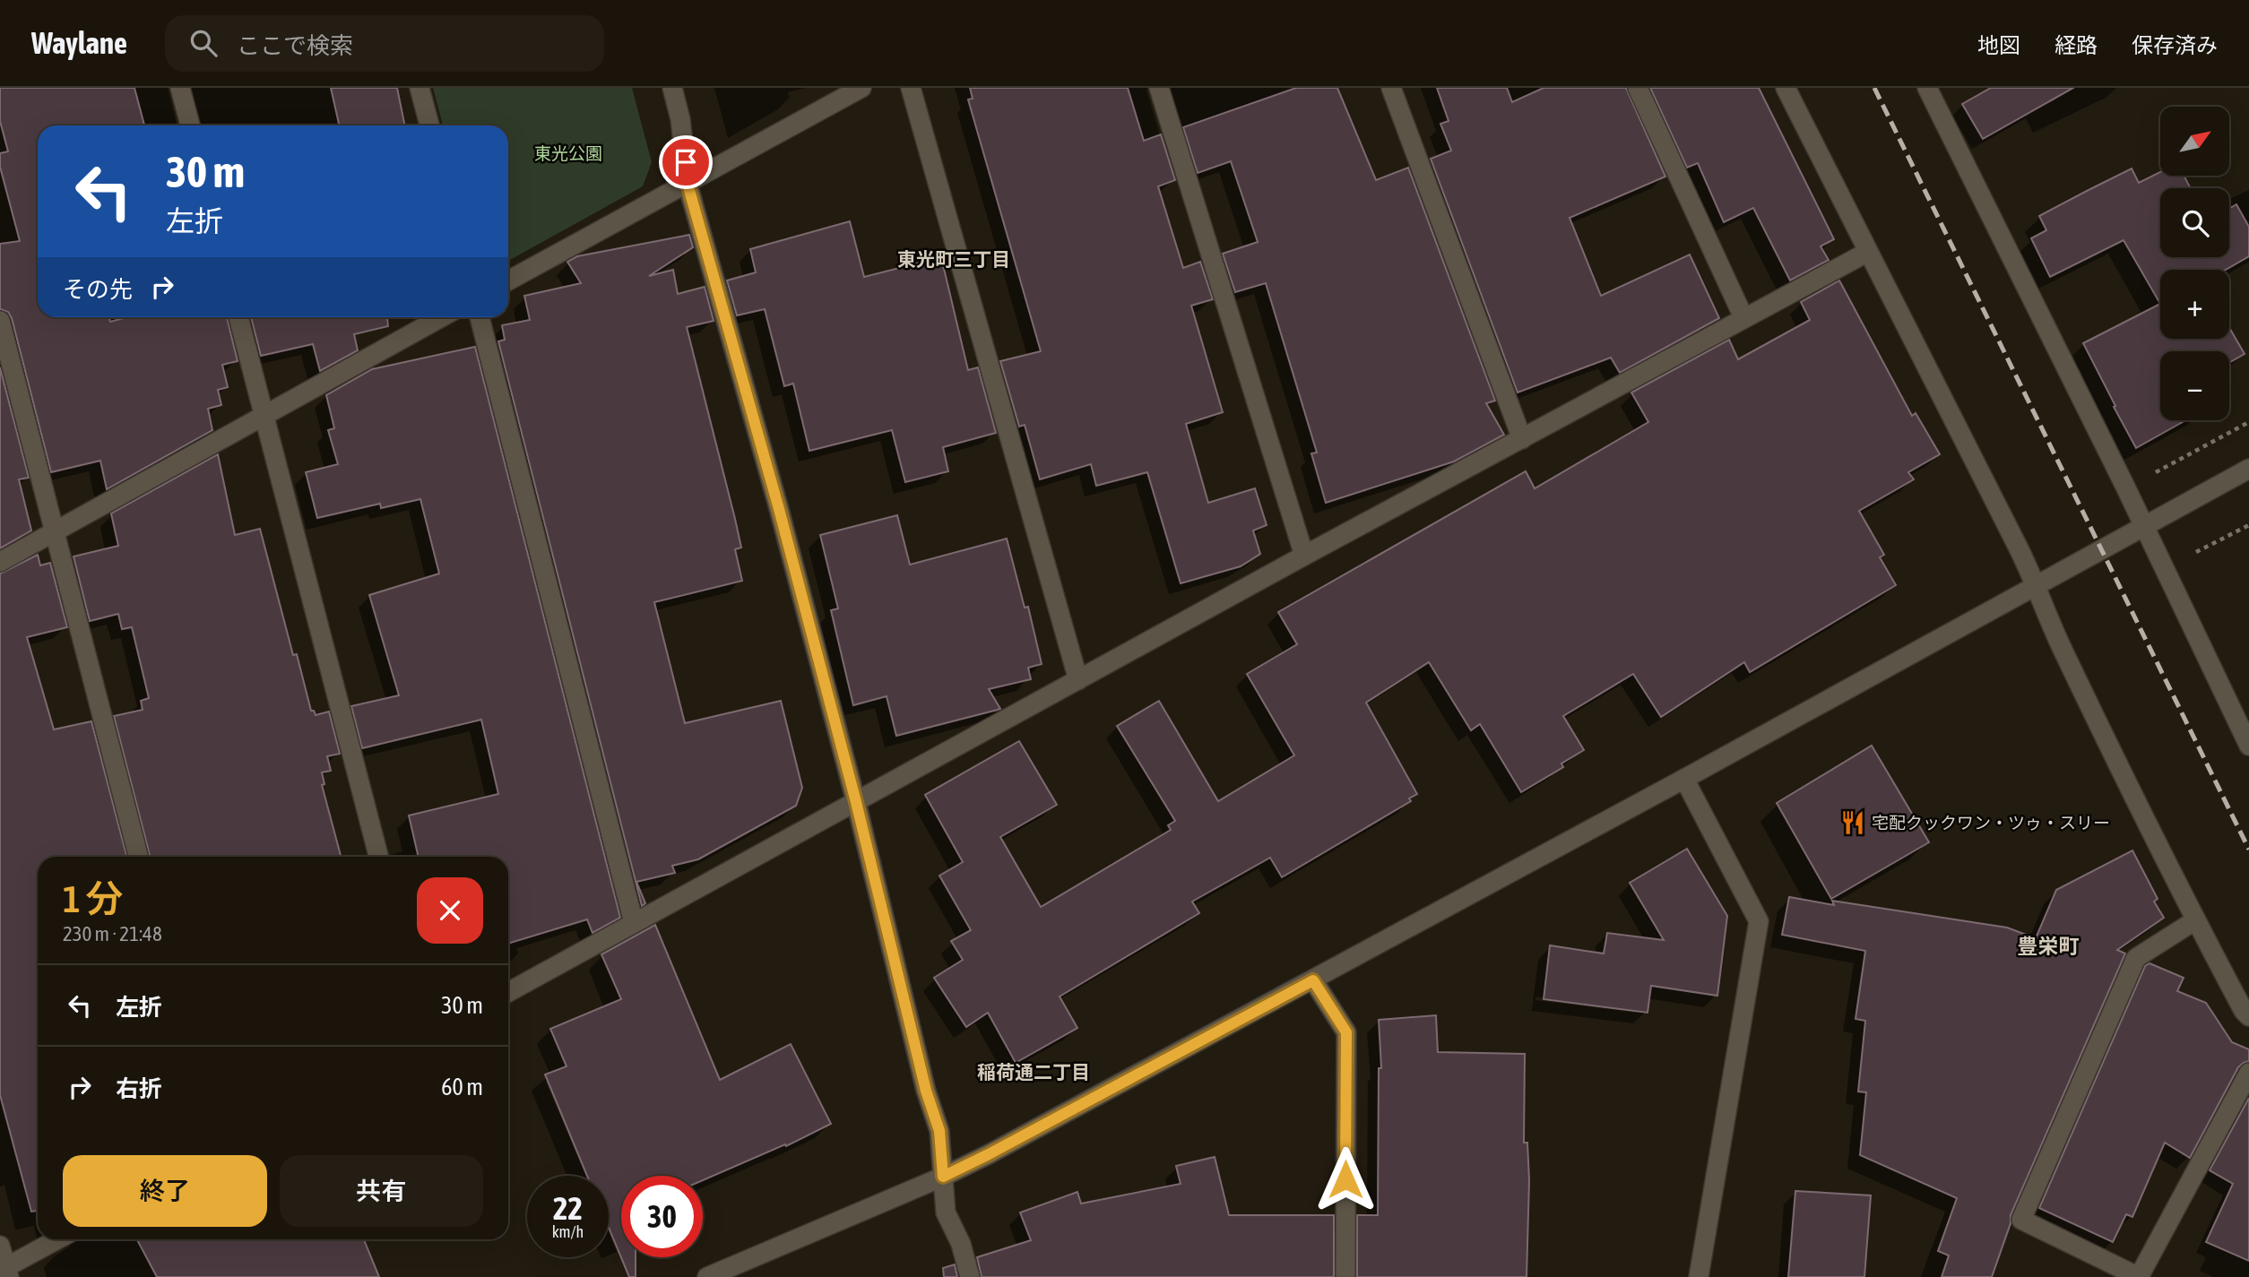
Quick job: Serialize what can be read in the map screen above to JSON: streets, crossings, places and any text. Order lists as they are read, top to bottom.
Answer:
{
  "districts": ["東光町三丁目", "豊栄町", "稲荷通二丁目"],
  "parks": ["東光公園"],
  "places": {
    "restaurant": ["宅配クックワン・ツゥ・スリー"]
  },
  "north": "top right",
  "page": {
    "header": "Waylane",
    "search": "ここで検索",
    "nav": ["地図", "経路", "保存済み"],
    "map_buttons": ["+", "−"],
    "turn": ["30 m", "左折"],
    "then": "その先",
    "heading": ["1 分", "230 m · 21:48"],
    "list": [
      {
        "name": "左折",
        "value": "30 m"
      },
      {
        "name": "右折",
        "value": "60 m"
      }
    ],
    "buttons": ["終了", "共有"],
    "speed": "22 km/h",
    "limit": "30"
  }
}
